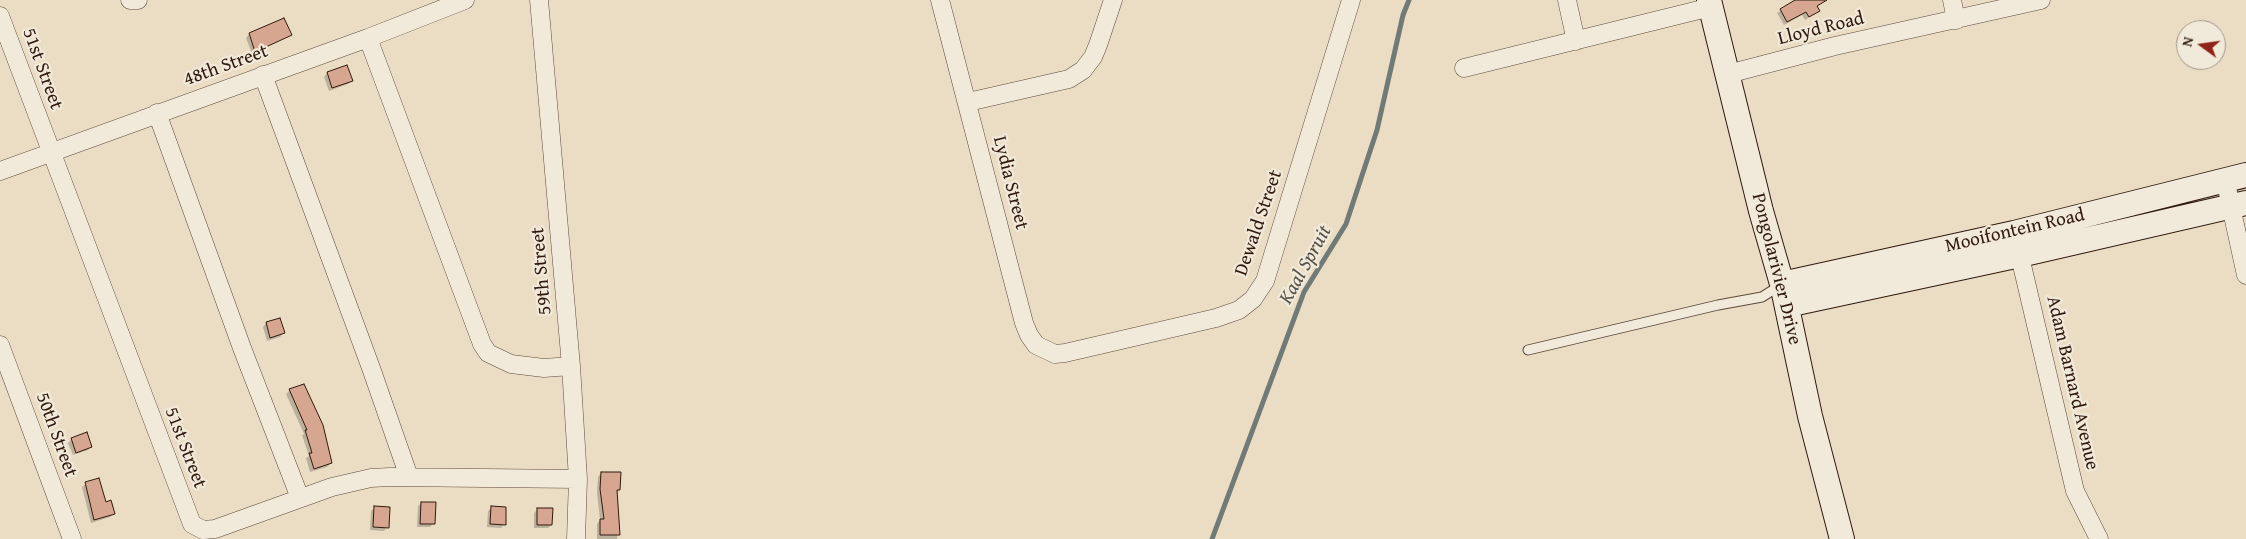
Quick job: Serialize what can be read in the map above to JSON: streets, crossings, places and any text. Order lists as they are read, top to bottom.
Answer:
{
  "streets": {
    "street": [
      "Lloyd Road",
      "48th Street",
      "51st Street",
      "Lydia Street",
      "Dewald Street",
      "Mooifontein Road",
      "Pongolarivier Drive",
      "59th Street",
      "Adam Barnard Avenue",
      "50th Street"
    ]
  },
  "crossings": [
    ["Lloyd Road", "Pongolarivier Drive"],
    ["48th Street", "51st Street"],
    ["51st Street", "59th Street"],
    ["Lydia Street", "Dewald Street"],
    ["Mooifontein Road", "Pongolarivier Drive"],
    ["Mooifontein Road", "Adam Barnard Avenue"]
  ],
  "water": ["Kaal Spruit"],
  "north": "left"
}
